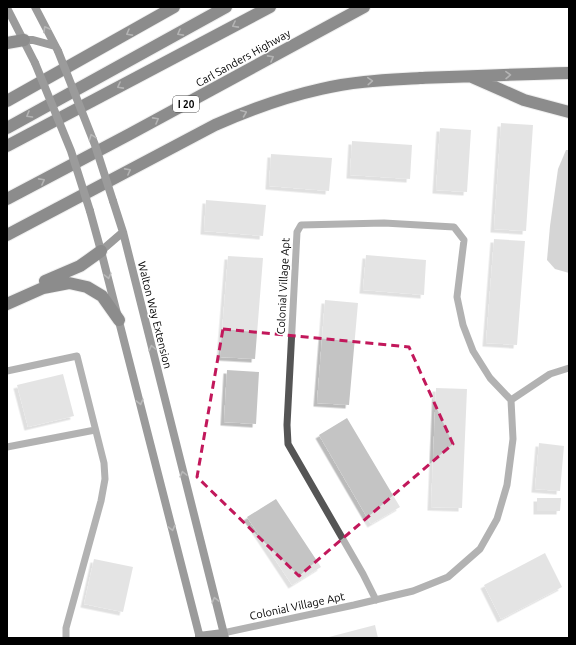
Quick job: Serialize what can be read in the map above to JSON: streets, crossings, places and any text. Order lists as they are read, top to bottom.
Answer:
{
  "streets": {
    "highway": ["Carl Sanders Highway", "I 20"],
    "main road": ["Walton Way Extension"],
    "lane": ["Colonial Village Apt"]
  },
  "crossings": [
    ["Colonial Village Apt", "Walton Way Extension"]
  ]
}
